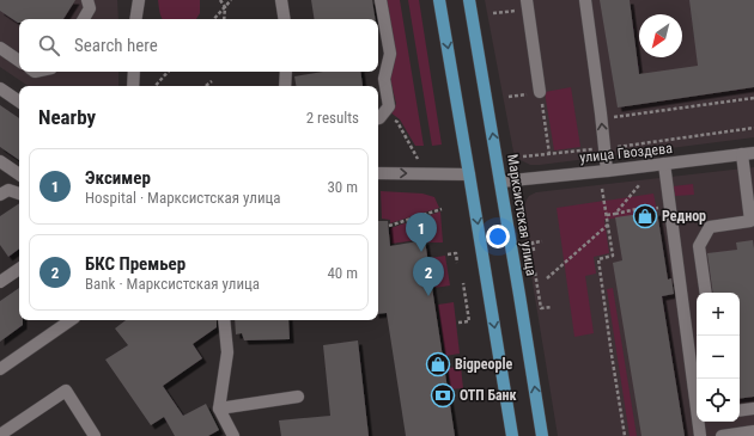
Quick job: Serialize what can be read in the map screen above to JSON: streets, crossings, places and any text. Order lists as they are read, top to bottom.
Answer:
{
  "streets": {
    "main road": ["Марксистская улица"],
    "street": ["улица Гвоздева"]
  },
  "crossings": [
    ["улица Гвоздева", "Марксистская улица"]
  ],
  "places": {
    "shop": ["Реднор", "Bigpeople"],
    "bank": ["ОТП Банк"]
  },
  "north": "bottom left",
  "page": {
    "search": "Search here",
    "heading": ["Nearby", "2 results"],
    "list": [
      {
        "mark": "1",
        "name": "Эксимер",
        "note": "Hospital · Марксистская улица",
        "value": "30 m"
      },
      {
        "mark": "2",
        "name": "БКС Премьер",
        "note": "Bank · Марксистская улица",
        "value": "40 m"
      }
    ],
    "pins": ["1", "2"],
    "map_buttons": ["+", "−"]
  }
}
